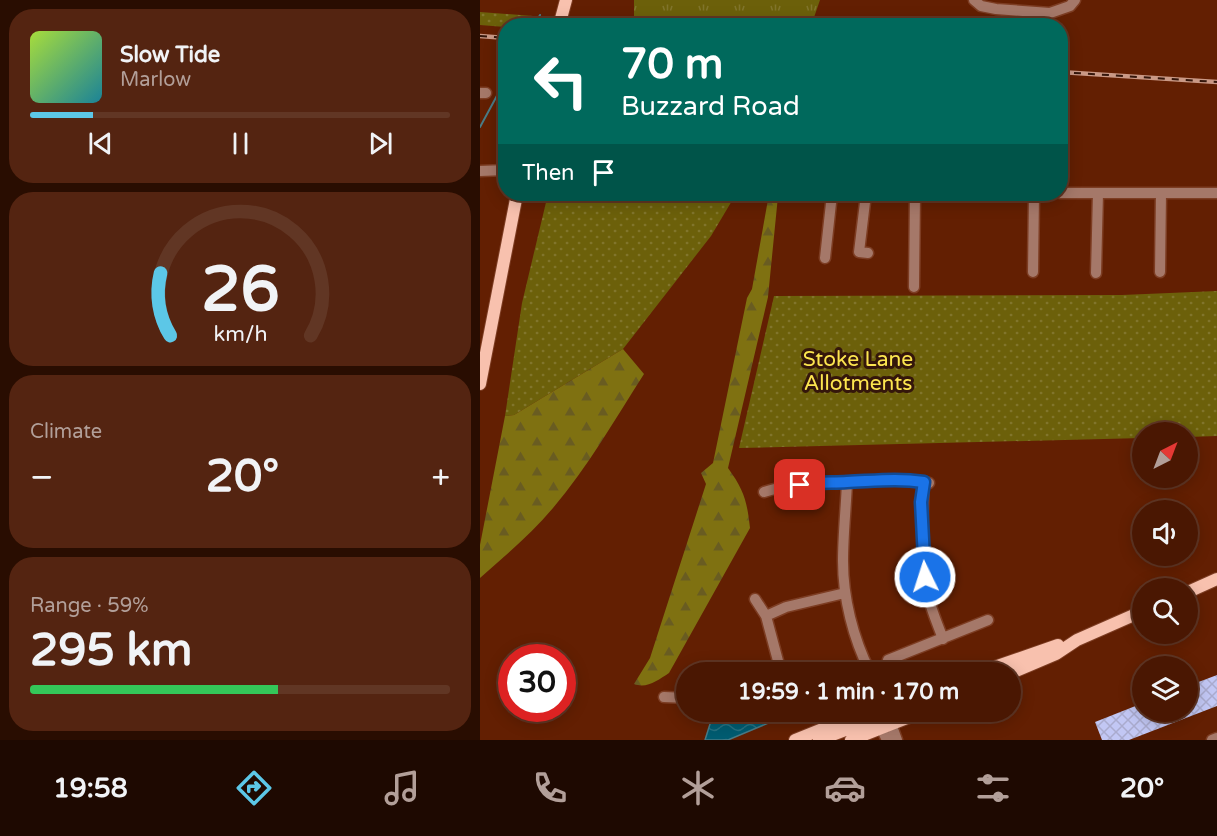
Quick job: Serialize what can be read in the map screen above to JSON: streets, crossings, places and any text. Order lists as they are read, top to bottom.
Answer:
{
  "parks": ["Stoke Lane Allotments"],
  "north": "top right",
  "page": {
    "turn": ["70 m", "Buzzard Road"],
    "song": ["Slow Tide", "Marlow"],
    "then": "Then",
    "tile": [
      "Climate",
      ["Range · 59%", "295 km"]
    ],
    "heat": ["−", "20°", "+"],
    "limit": "30",
    "trip": "19:59 · 1 min · 170 m",
    "tabs": ["19:58", "20°"],
    "gauge": ["26", "km/h"]
  }
}
